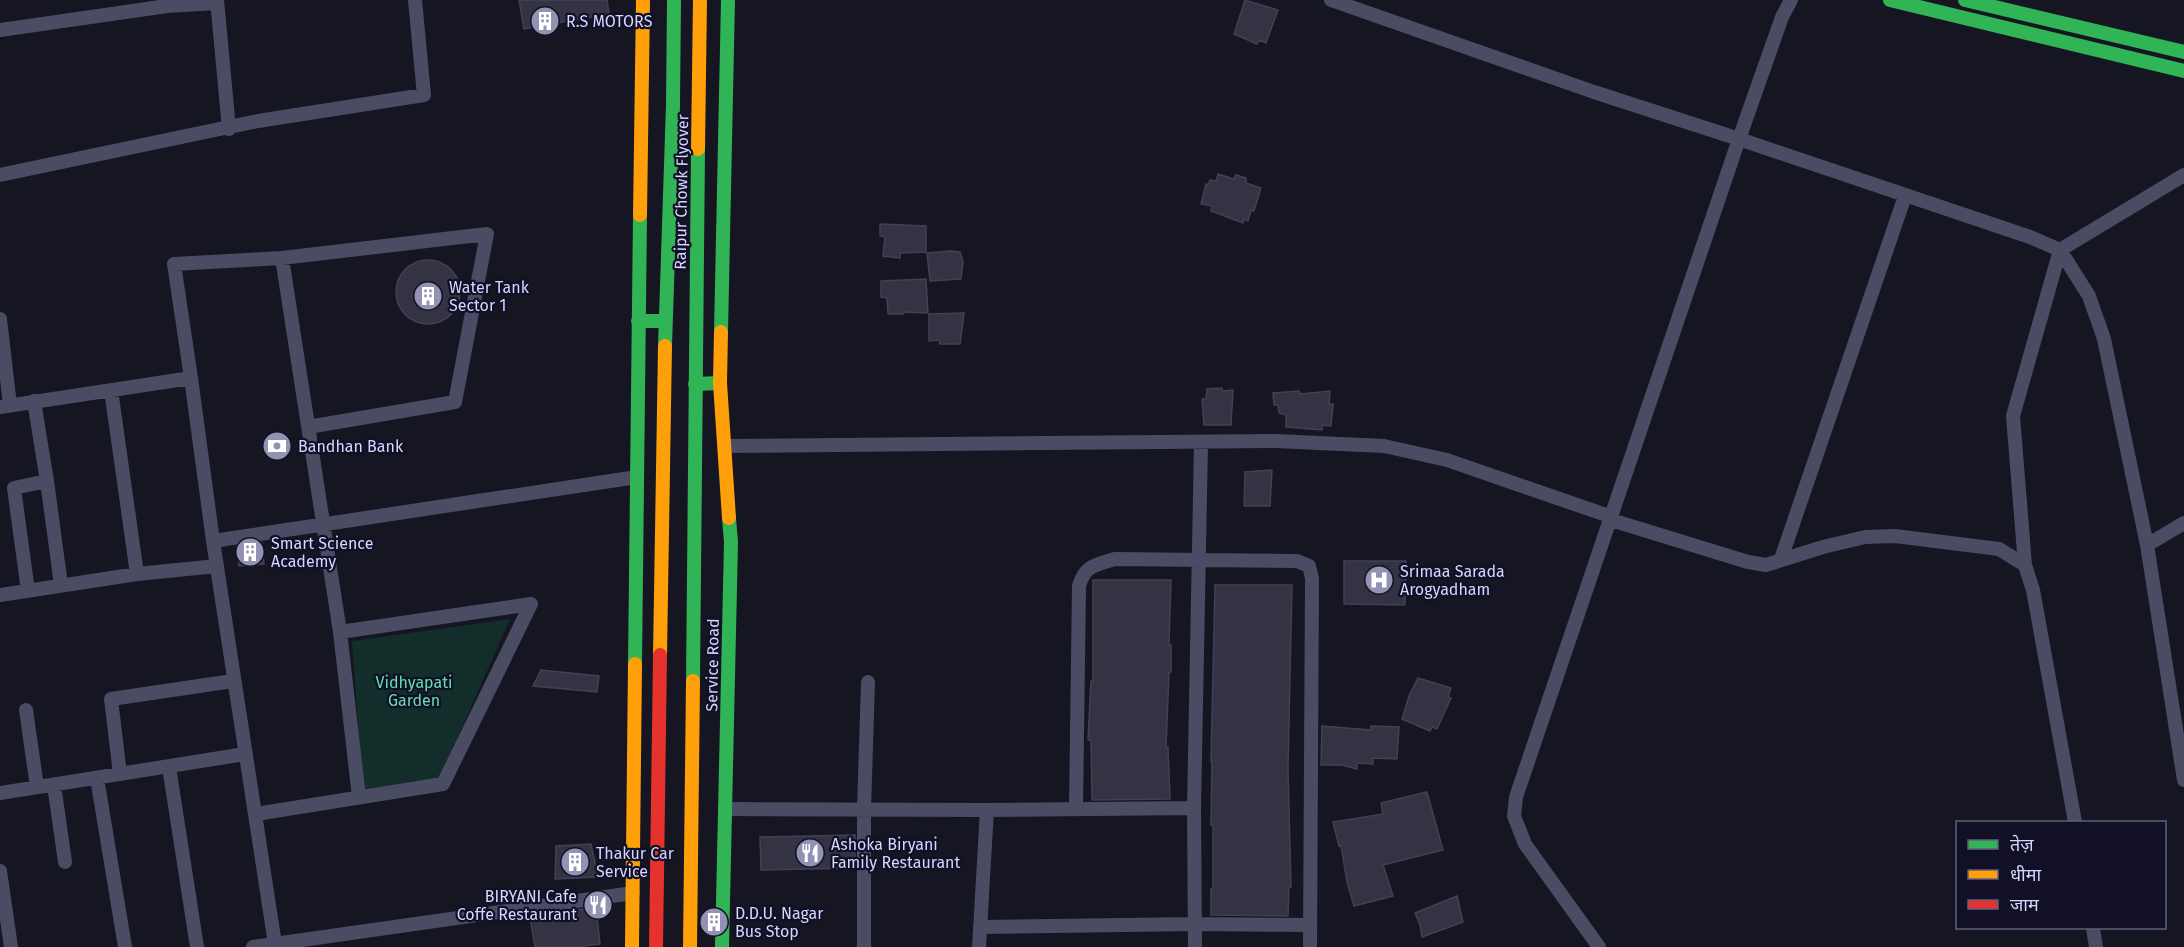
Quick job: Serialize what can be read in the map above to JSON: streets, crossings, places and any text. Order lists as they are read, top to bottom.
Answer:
{
  "streets": {
    "main road": ["Raipur Chowk Flyover", "Service Road"]
  },
  "parks": ["Vidhyapati Garden"],
  "places": {
    "building": [
      "R.S MOTORS",
      "Water Tank Sector 1",
      "Smart Science Academy",
      "Thakur Car Service",
      "D.D.U. Nagar Bus Stop"
    ],
    "bank": ["Bandhan Bank"],
    "hospital": ["Srimaa Sarada Arogyadham"],
    "restaurant": ["Ashoka Biryani Family Restaurant", "BIRYANI Cafe Coffe Restaurant"]
  },
  "legend": ["तेज़", "धीमा", "जाम"]
}
